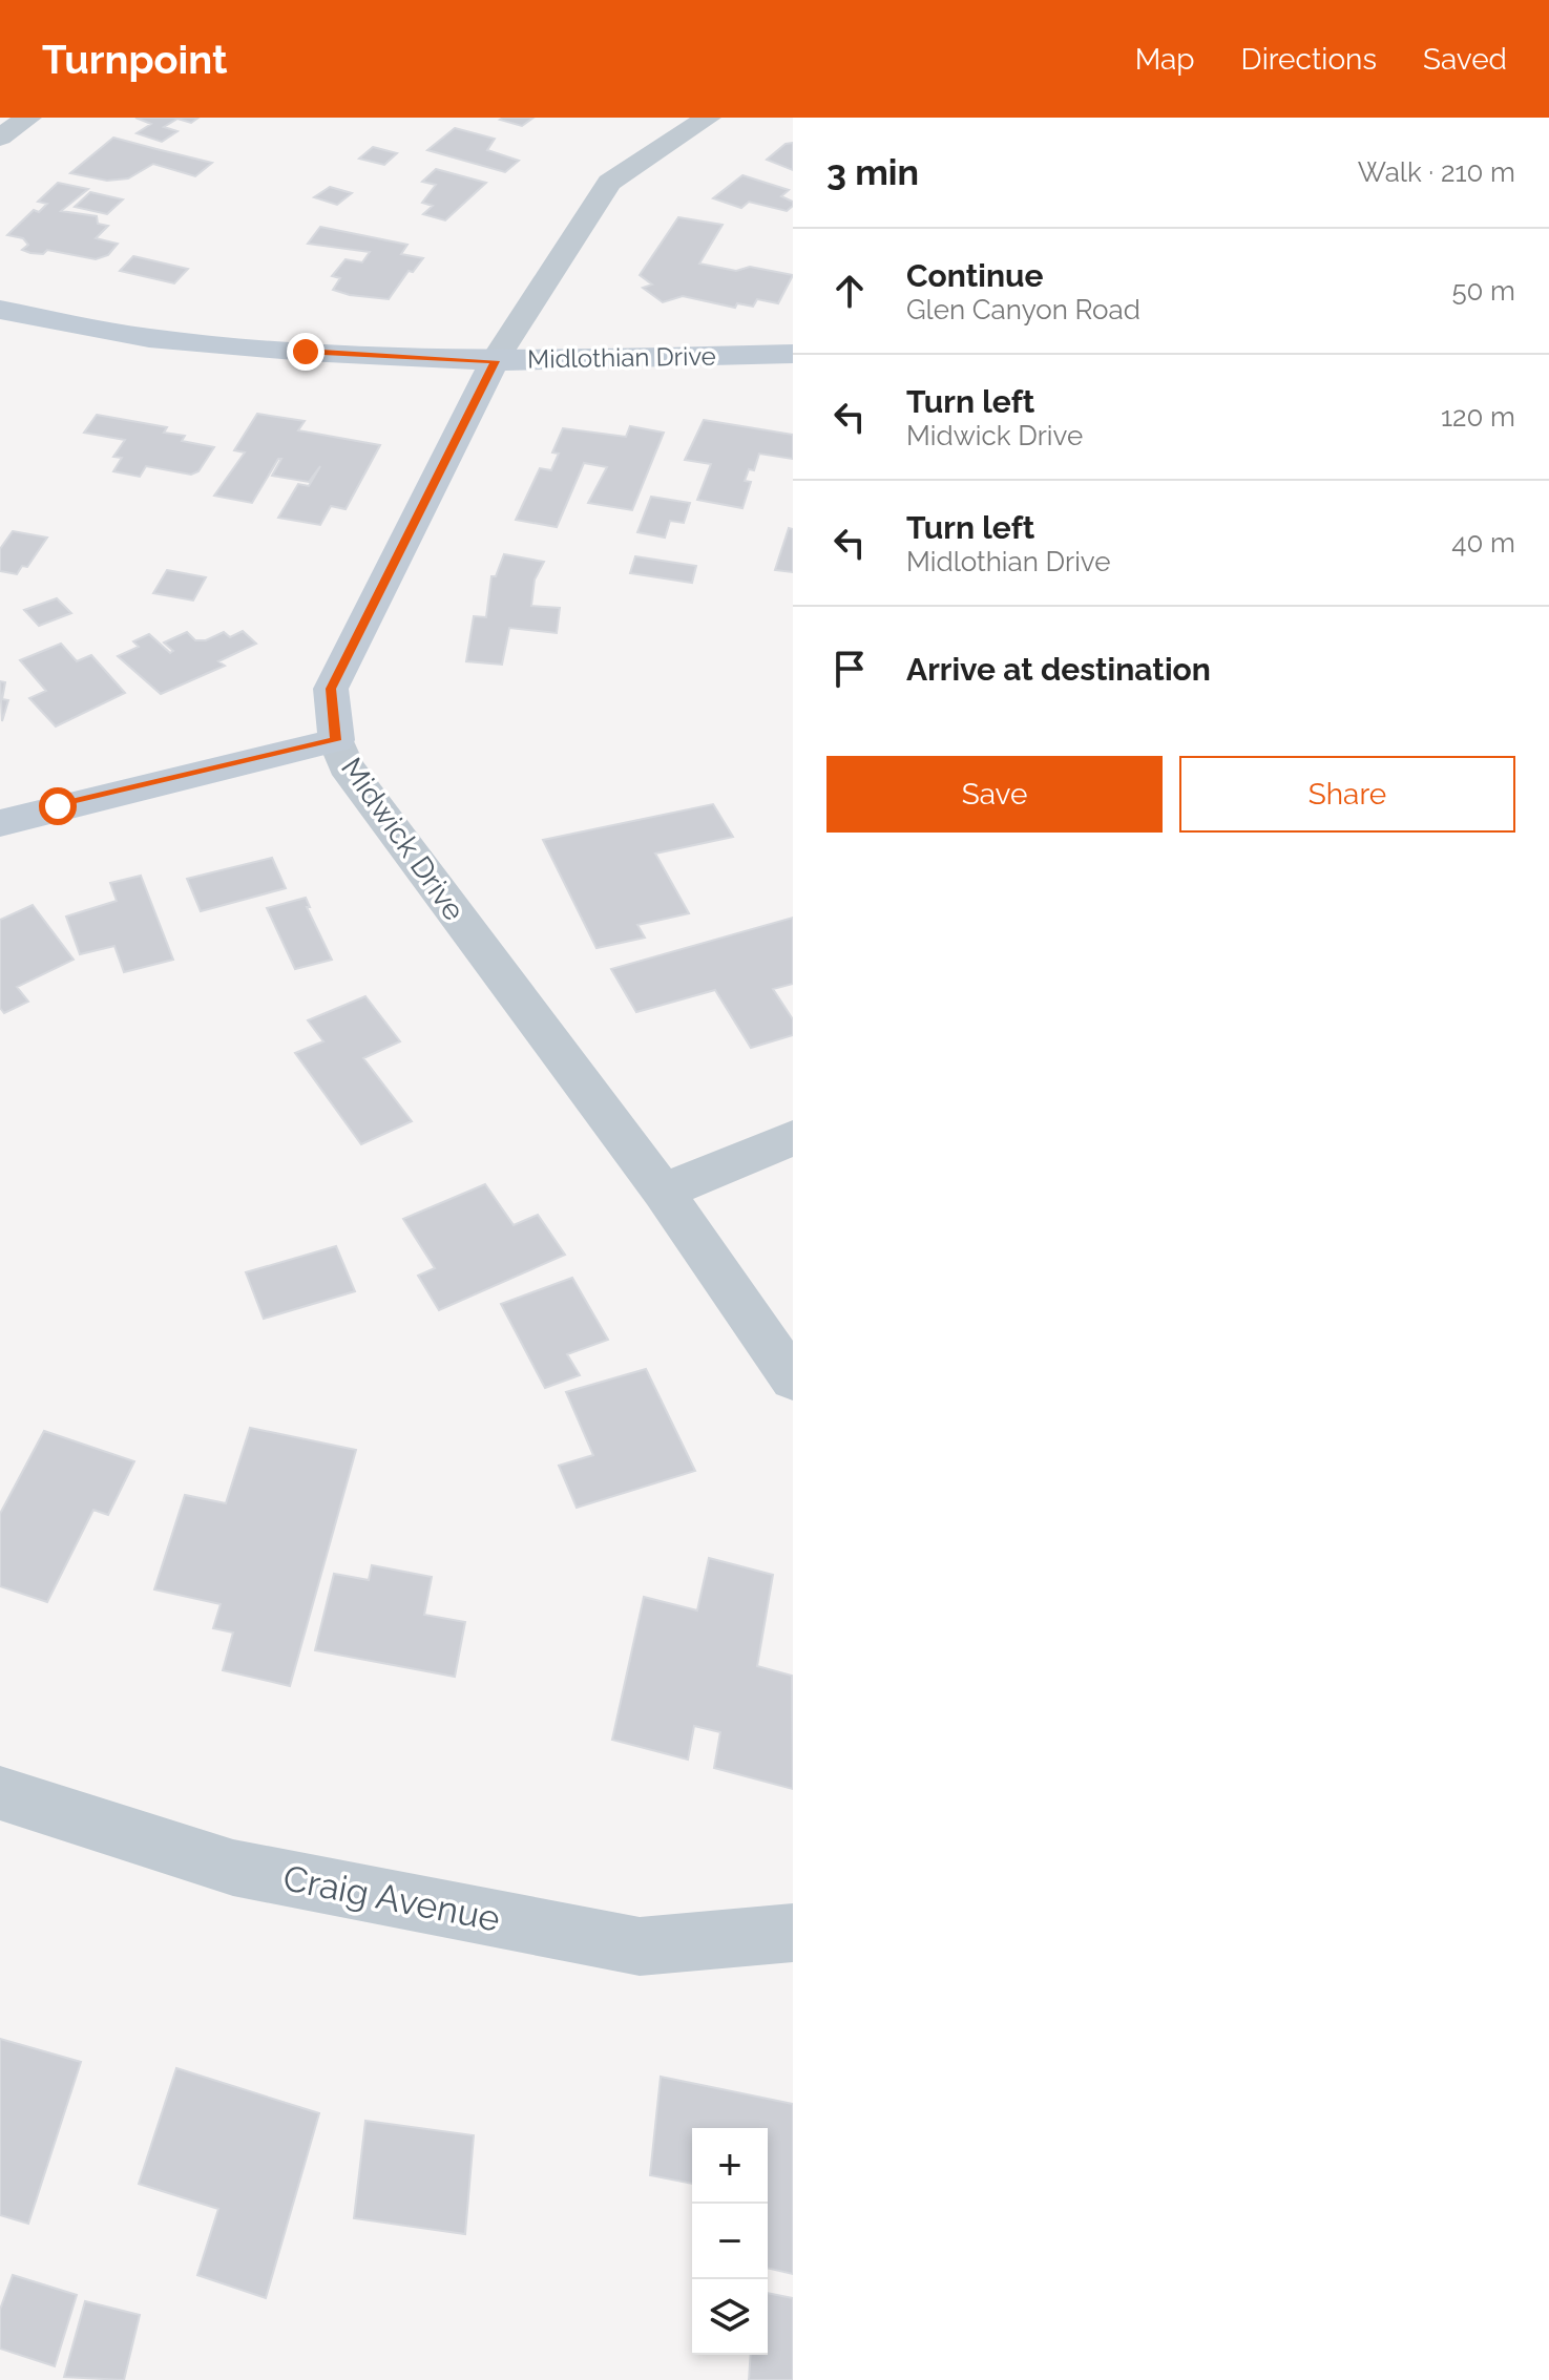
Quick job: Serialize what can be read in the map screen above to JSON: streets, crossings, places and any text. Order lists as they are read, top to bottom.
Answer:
{
  "streets": {
    "street": ["Midlothian Drive", "Midwick Drive", "Craig Avenue"]
  },
  "crossings": [
    ["Midlothian Drive", "Midwick Drive"]
  ],
  "page": {
    "header": "Turnpoint",
    "nav": ["Map", "Directions", "Saved"],
    "heading": ["3 min", "Walk · 210 m"],
    "list": [
      ["Continue", "Glen Canyon Road", "50 m"],
      ["Turn left", "Midwick Drive", "120 m"],
      ["Turn left", "Midlothian Drive", "40 m"],
      "Arrive at destination"
    ],
    "buttons": ["Save", "Share"],
    "map_buttons": ["+", "−"]
  }
}
